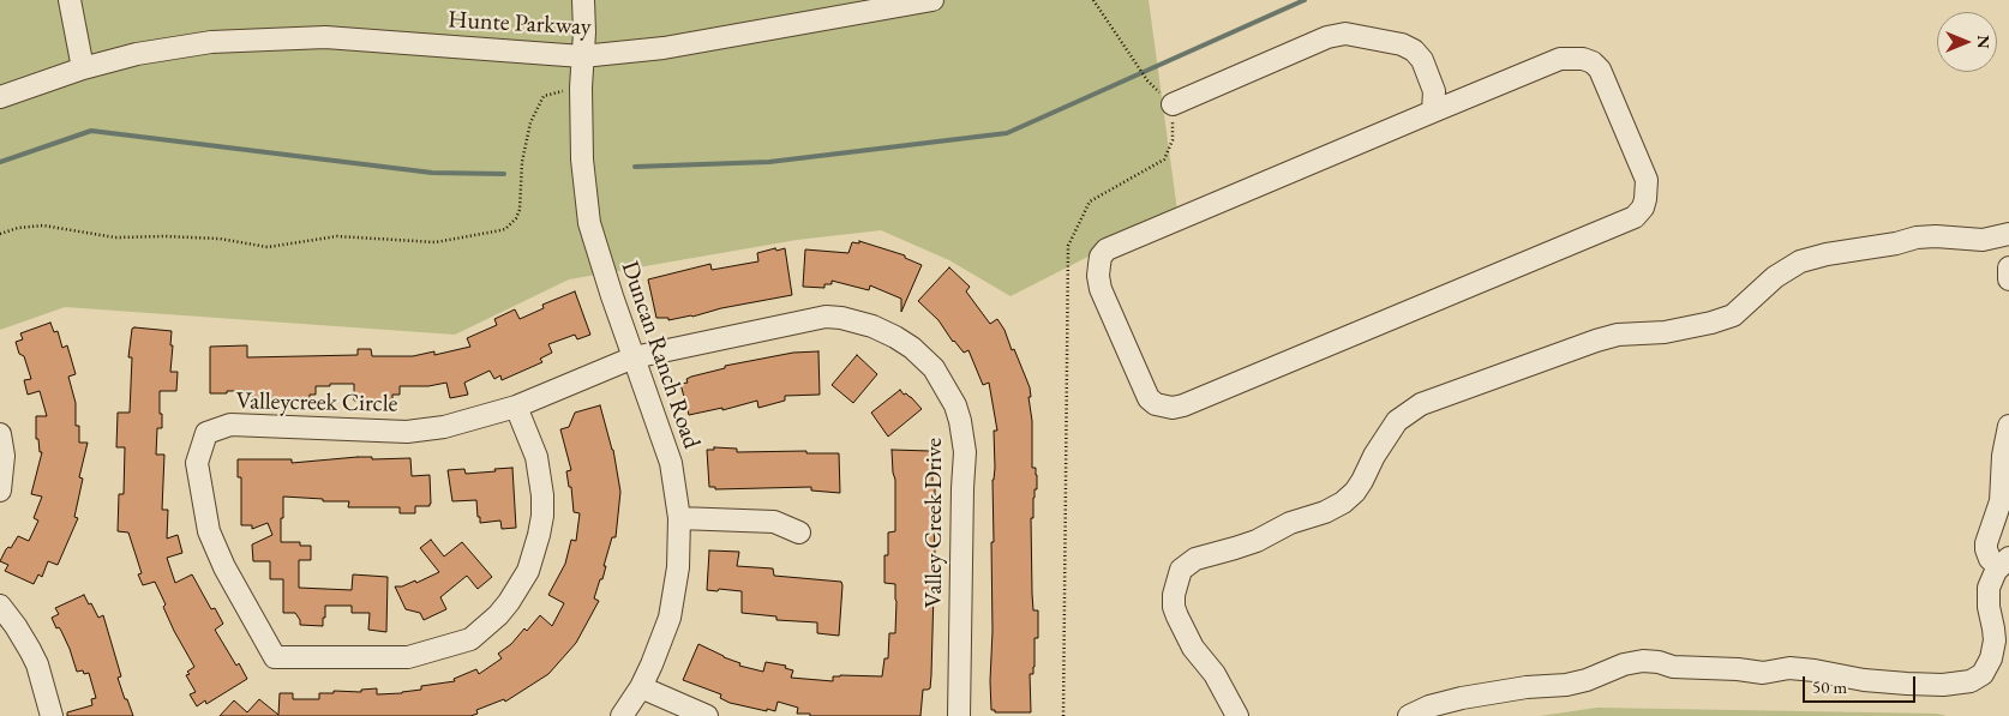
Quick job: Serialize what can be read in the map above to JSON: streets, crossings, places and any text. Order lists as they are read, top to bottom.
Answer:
{
  "streets": {
    "street": [
      "Hunte Parkway",
      "Duncan Ranch Road",
      "Valleycreek Circle",
      "Valley Creek Drive"
    ]
  },
  "crossings": [
    ["Hunte Parkway", "Duncan Ranch Road"],
    ["Duncan Ranch Road", "Valleycreek Circle"],
    ["Duncan Ranch Road", "Valley Creek Drive"],
    ["Valleycreek Circle", "Valley Creek Drive"]
  ],
  "scale_bar": "50 m",
  "north": "right"
}
